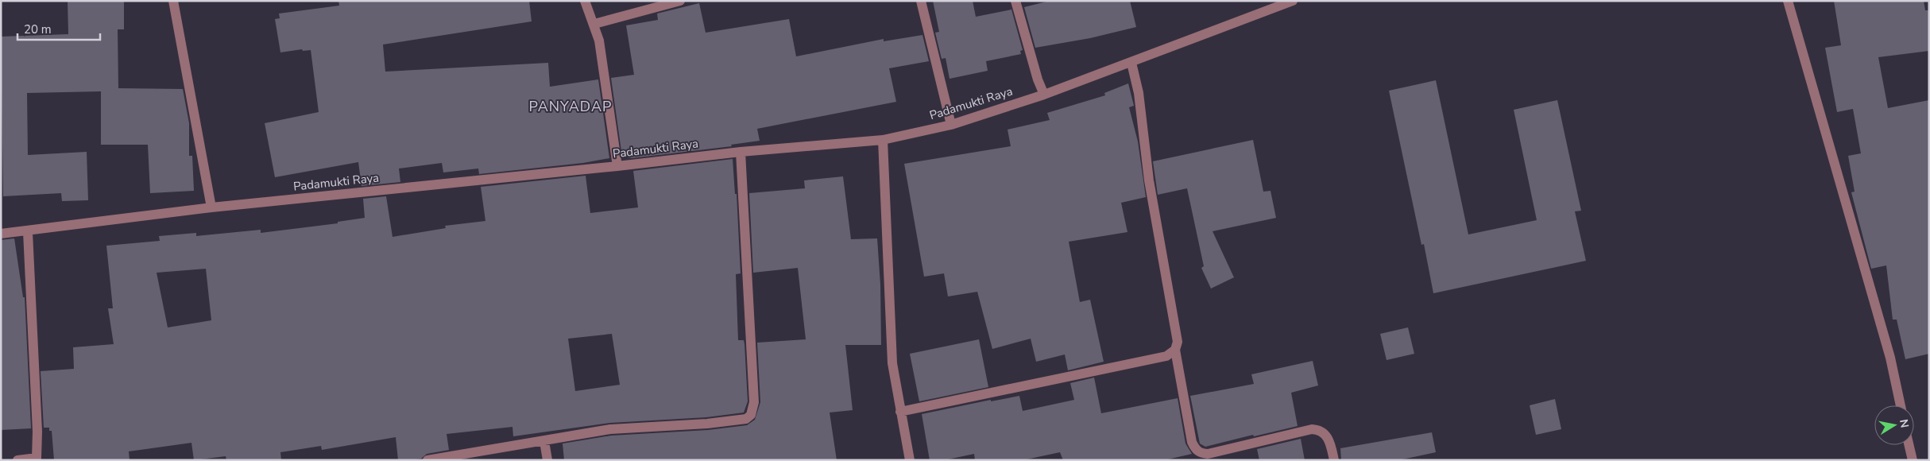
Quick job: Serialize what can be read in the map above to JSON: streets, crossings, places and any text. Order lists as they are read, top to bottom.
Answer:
{
  "streets": {
    "street": ["Padamukti Raya"]
  },
  "districts": ["PANYADAP"],
  "scale_bar": "20 m",
  "north": "right"
}
